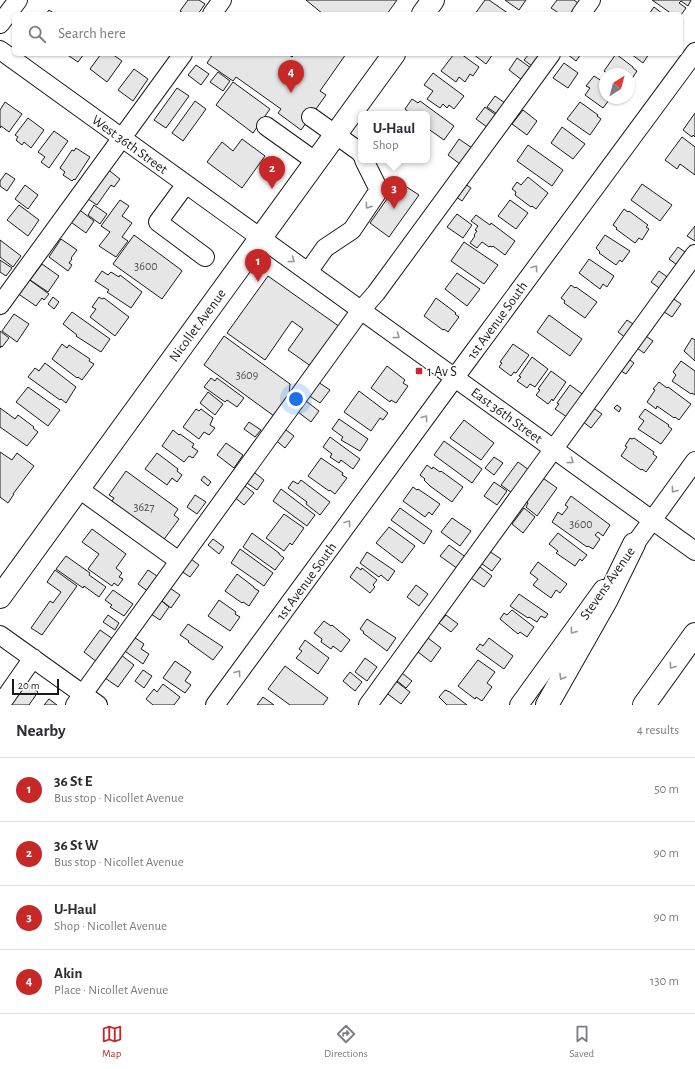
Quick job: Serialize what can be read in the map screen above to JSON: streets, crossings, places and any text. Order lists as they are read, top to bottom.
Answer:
{
  "streets": {
    "main road": ["Nicollet Avenue"],
    "street": [
      "West 36th Street",
      "1st Avenue South",
      "East 36th Street",
      "Stevens Avenue"
    ]
  },
  "crossings": [
    ["West 36th Street", "Nicollet Avenue"],
    ["West 36th Street", "East 36th Street"],
    ["1st Avenue South", "East 36th Street"],
    ["Nicollet Avenue", "East 36th Street"],
    ["East 36th Street", "Stevens Avenue"]
  ],
  "one_way": ["East 36th Street"],
  "places": {
    "transit": ["1 Av S"]
  },
  "house_numbers": [
    "3600",
    "3609",
    "3627",
    "3600"
  ],
  "scale_bar": "20 m",
  "north": "top right",
  "page": {
    "search": "Search here",
    "pins": [
      "4",
      "2",
      "3",
      "1"
    ],
    "popup": ["U-Haul", "Shop"],
    "scale": "20 m",
    "heading": ["Nearby", "4 results"],
    "list": [
      {
        "mark": "1",
        "name": "36 St E",
        "note": "Bus stop · Nicollet Avenue",
        "value": "50 m"
      },
      {
        "mark": "2",
        "name": "36 St W",
        "note": "Bus stop · Nicollet Avenue",
        "value": "90 m"
      },
      {
        "mark": "3",
        "name": "U-Haul",
        "note": "Shop · Nicollet Avenue",
        "value": "90 m"
      },
      {
        "mark": "4",
        "name": "Akin",
        "note": "Place · Nicollet Avenue",
        "value": "130 m"
      }
    ],
    "nav": ["Map", "Directions", "Saved"]
  }
}
